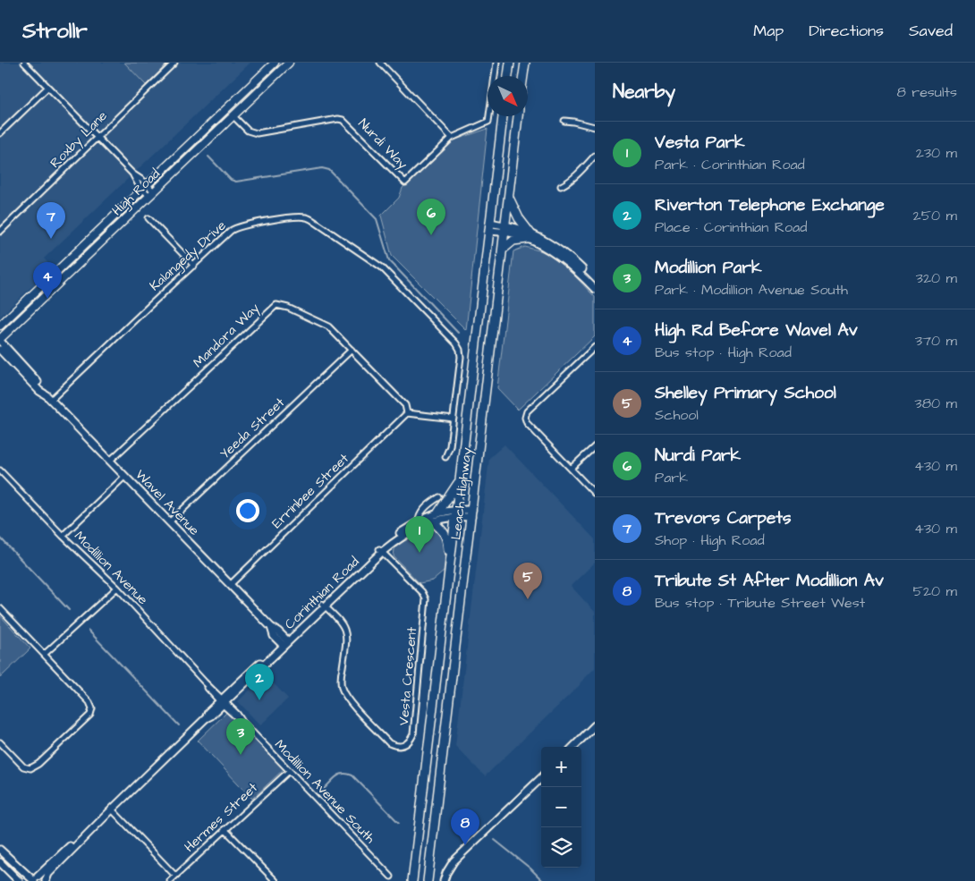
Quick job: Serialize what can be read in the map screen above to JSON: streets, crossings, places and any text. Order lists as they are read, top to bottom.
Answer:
{
  "streets": {
    "highway": ["Leach Highway"],
    "main road": ["High Road"],
    "street": [
      "Roxby Lane",
      "Nurdi Way",
      "Kalangedy Drive",
      "Mandora Way",
      "Yeeda Street",
      "Errinbee Street",
      "Wavel Avenue",
      "Modillion Avenue",
      "Corinthian Road",
      "Vesta Crescent",
      "Modillion Avenue South",
      "Hermes Street"
    ]
  },
  "crossings": [
    ["Nurdi Way", "High Road"],
    ["High Road", "Wavel Avenue"],
    ["Kalangedy Drive", "Wavel Avenue"],
    ["Mandora Way", "Yeeda Street"],
    ["Mandora Way", "Errinbee Street"],
    ["Mandora Way", "Wavel Avenue"],
    ["Yeeda Street", "Wavel Avenue"],
    ["Errinbee Street", "Wavel Avenue"],
    ["Leach Highway", "Corinthian Road"],
    ["Wavel Avenue", "Corinthian Road"],
    ["Modillion Avenue", "Corinthian Road"],
    ["Modillion Avenue", "Modillion Avenue South"],
    ["Corinthian Road", "Vesta Crescent"],
    ["Corinthian Road", "Modillion Avenue South"],
    ["Modillion Avenue South", "Hermes Street"]
  ],
  "north": "bottom right",
  "page": {
    "header": "Strollr",
    "nav": ["Map", "Directions", "Saved"],
    "heading": ["Nearby", "8 results"],
    "list": [
      {
        "mark": "1",
        "name": "Vesta Park",
        "note": "Park · Corinthian Road",
        "value": "230 m"
      },
      {
        "mark": "2",
        "name": "Riverton Telephone Exchange",
        "note": "Place · Corinthian Road",
        "value": "250 m"
      },
      {
        "mark": "3",
        "name": "Modillion Park",
        "note": "Park · Modillion Avenue South",
        "value": "320 m"
      },
      {
        "mark": "4",
        "name": "High Rd Before Wavel Av",
        "note": "Bus stop · High Road",
        "value": "370 m"
      },
      {
        "mark": "5",
        "name": "Shelley Primary School",
        "note": "School",
        "value": "380 m"
      },
      {
        "mark": "6",
        "name": "Nurdi Park",
        "note": "Park",
        "value": "430 m"
      },
      {
        "mark": "7",
        "name": "Trevors Carpets",
        "note": "Shop · High Road",
        "value": "430 m"
      },
      {
        "mark": "8",
        "name": "Tribute St After Modillion Av",
        "note": "Bus stop · Tribute Street West",
        "value": "520 m"
      }
    ],
    "pins": [
      "6",
      "7",
      "4",
      "1",
      "5",
      "2",
      "3",
      "8"
    ],
    "map_buttons": ["+", "−"]
  }
}
